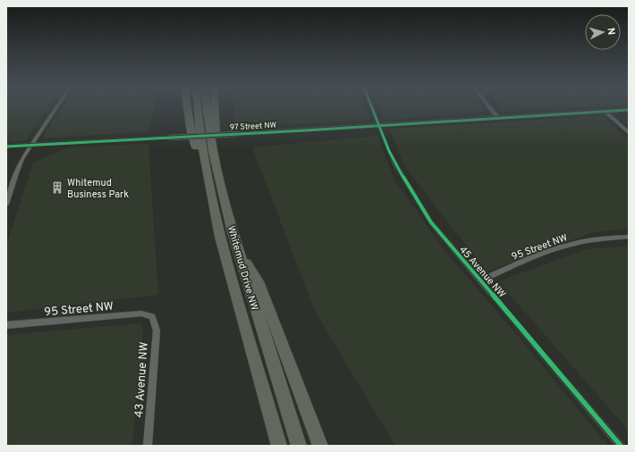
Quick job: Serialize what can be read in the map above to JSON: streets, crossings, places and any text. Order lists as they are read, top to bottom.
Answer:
{
  "streets": {
    "highway": ["Whitemud Drive NW"],
    "street": [
      "97 Street NW",
      "95 Street NW",
      "45 Avenue NW",
      "43 Avenue NW"
    ]
  },
  "crossings": [
    ["97 Street NW", "45 Avenue NW"],
    ["95 Street NW", "45 Avenue NW"],
    ["95 Street NW", "43 Avenue NW"]
  ],
  "places": {
    "building": ["Whitemud Business Park"]
  },
  "north": "right"
}
